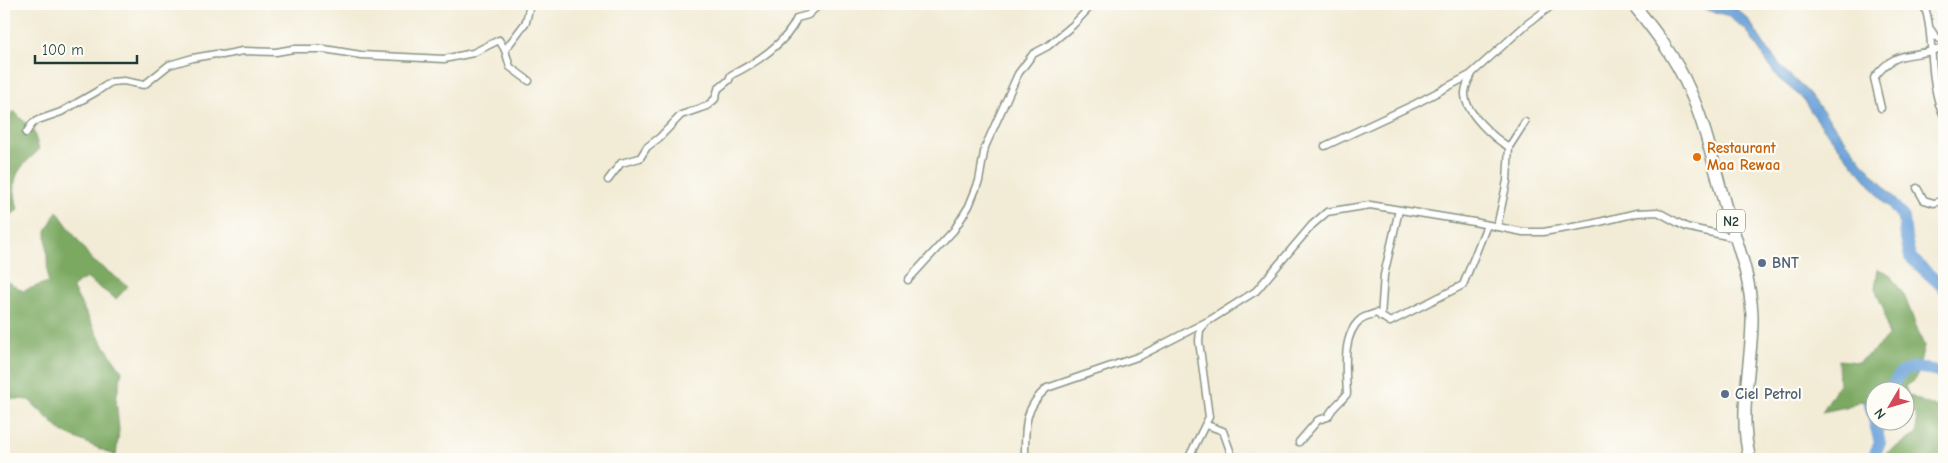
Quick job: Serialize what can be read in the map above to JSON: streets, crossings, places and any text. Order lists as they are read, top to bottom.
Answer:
{
  "streets": {
    "highway": ["N2"]
  },
  "places": ["Restaurant Maa Rewaa", "BNT", "Ciel Petrol"],
  "scale_bar": "100 m",
  "north": "bottom left"
}
